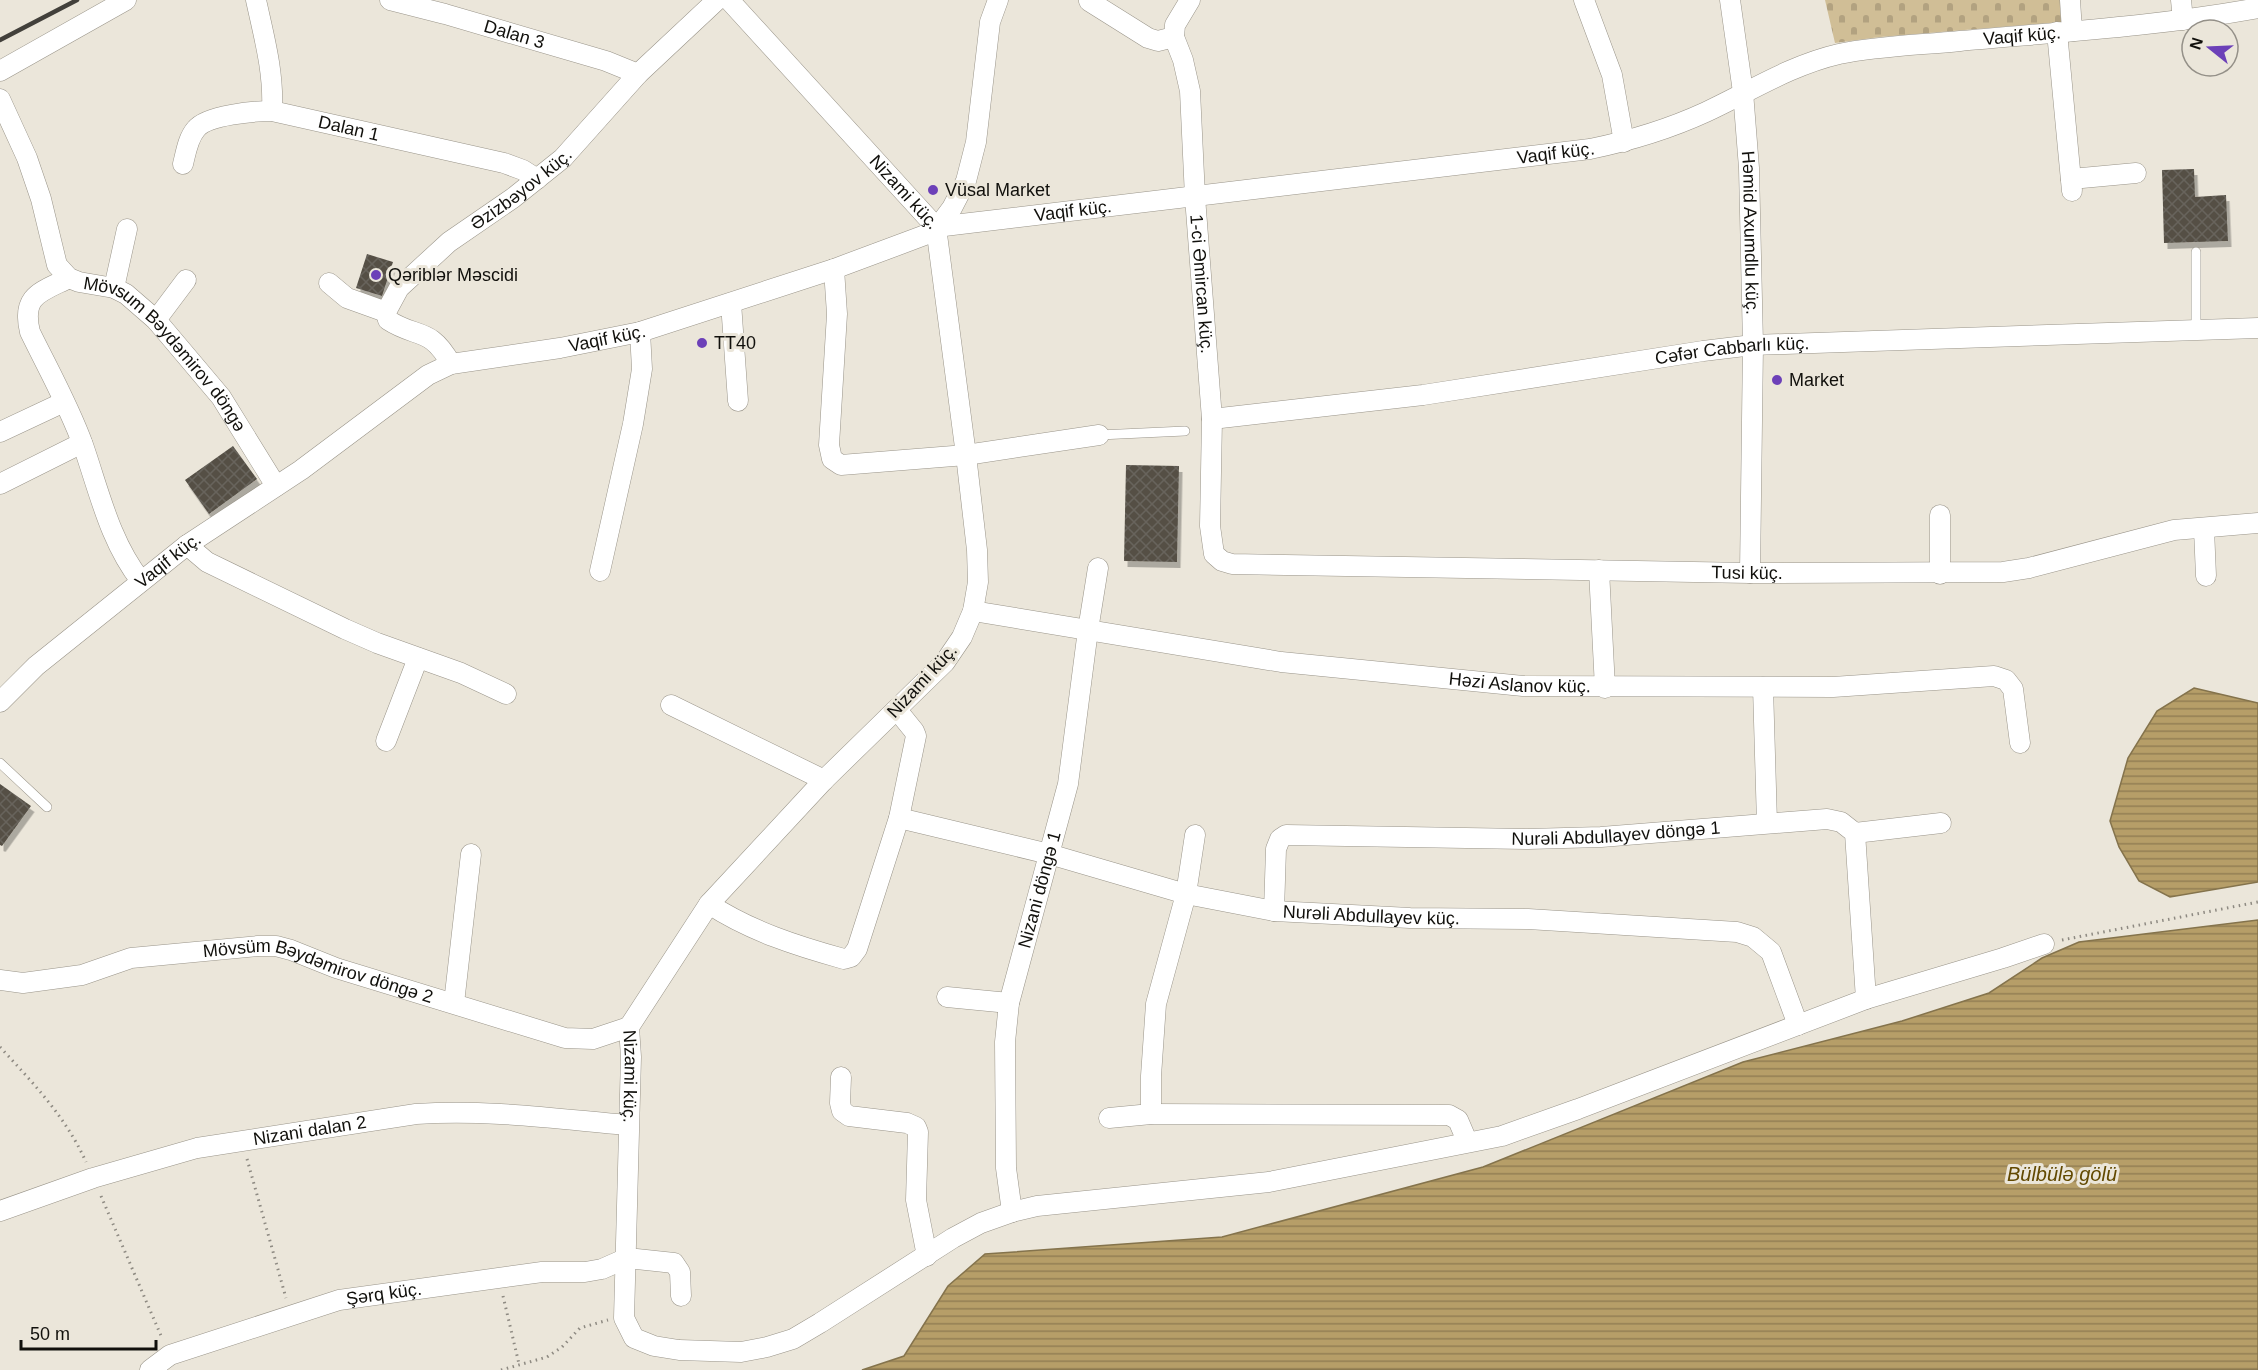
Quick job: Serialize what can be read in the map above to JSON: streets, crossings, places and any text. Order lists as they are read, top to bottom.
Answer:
{
  "streets": {
    "street": [
      "Dalan 3",
      "Vaqif küç.",
      "Dalan 1",
      "Əzizbəyov küç.",
      "Nizami küç.",
      "Həmid Axumdlu küç.",
      "1-ci Əmircan küç.",
      "Cəfər Cabbarlı küç.",
      "Mövsum Bəydəmirov döngə",
      "Tusi küç.",
      "Həzi Aslanov küç.",
      "Nurəli Abdullayev döngə 1",
      "Nizani döngə 1",
      "Nurəli Abdullayev küç.",
      "Mövsüm Bəydəmirov döngə 2",
      "Nizani dalan 2",
      "Şərq küç."
    ]
  },
  "crossings": [
    ["Dalan 3", "Əzizbəyov küç."],
    ["Vaqif küç.", "Nizami küç."],
    ["Vaqif küç.", "Həmid Axumdlu küç."],
    ["Vaqif küç.", "1-ci Əmircan küç."],
    ["Vaqif küç.", "Mövsum Bəydəmirov döngə"],
    ["Dalan 1", "Əzizbəyov küç."],
    ["Nizami küç.", "Həzi Aslanov küç."],
    ["Nizami küç.", "Mövsüm Bəydəmirov döngə 2"],
    ["Nizami küç.", "Nizani dalan 2"],
    ["Nizami küç.", "Şərq küç."],
    ["Həmid Axumdlu küç.", "Cəfər Cabbarlı küç."],
    ["Həmid Axumdlu küç.", "Tusi küç."],
    ["1-ci Əmircan küç.", "Cəfər Cabbarlı küç."],
    ["1-ci Əmircan küç.", "Tusi küç."],
    ["Həzi Aslanov küç.", "Nizani döngə 1"],
    ["Nurəli Abdullayev döngə 1", "Nurəli Abdullayev küç."],
    ["Nizani döngə 1", "Nurəli Abdullayev küç."]
  ],
  "water": ["Bülbülə gölü"],
  "places": [
    "Vüsal Market",
    "Qəriblər Məscidi",
    "TT40",
    "Market"
  ],
  "scale_bar": "50 m",
  "north": "left"
}
